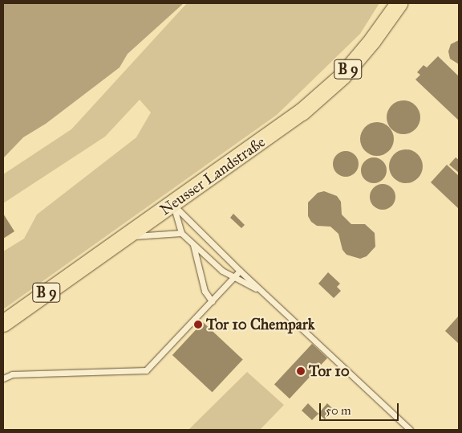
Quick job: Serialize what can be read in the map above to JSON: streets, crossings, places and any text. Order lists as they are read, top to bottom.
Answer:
{
  "streets": {
    "main road": ["B 9", "Neusser Landstraße"]
  },
  "places": ["Tor 10 Chempark", "Tor 10"],
  "scale_bar": "50 m"
}
